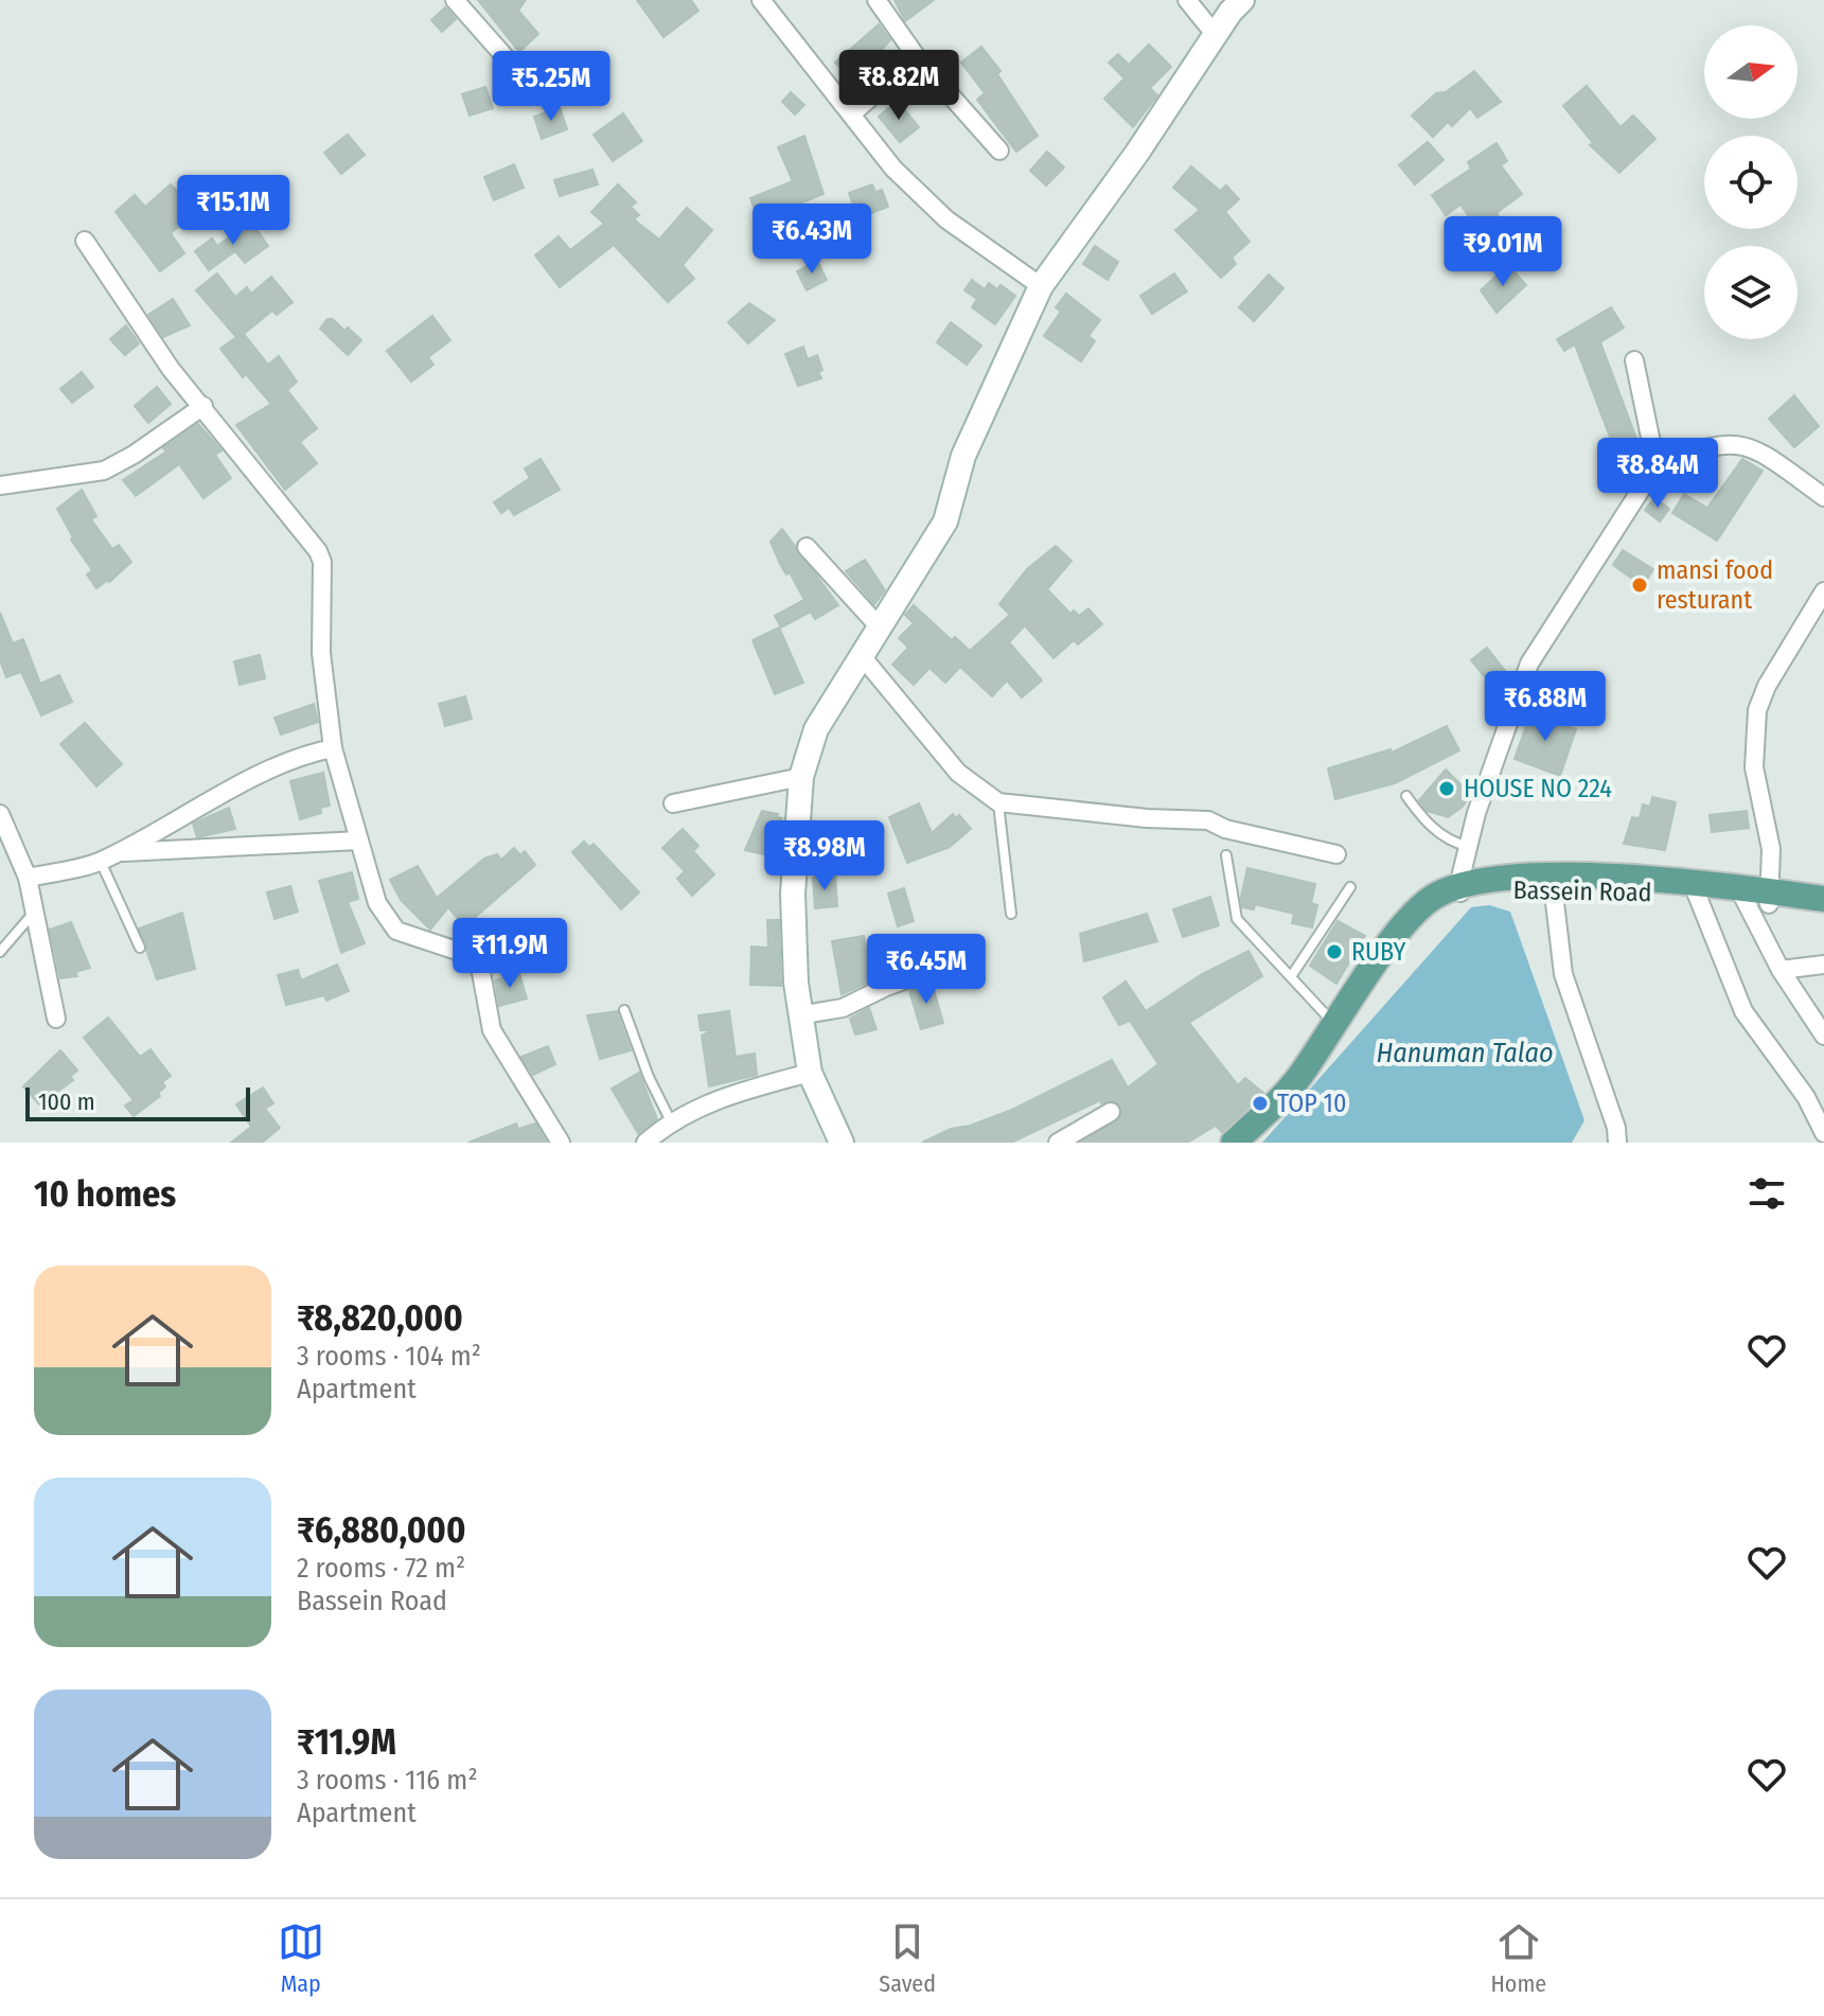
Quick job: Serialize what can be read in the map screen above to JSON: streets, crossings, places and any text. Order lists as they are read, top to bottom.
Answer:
{
  "streets": {
    "main road": ["Bassein Road"]
  },
  "water": ["Hanuman Talao"],
  "places": [
    "mansi food resturant",
    "HOUSE NO 224",
    "RUBY",
    "TOP 10"
  ],
  "scale_bar": "100 m",
  "north": "right",
  "page": {
    "price": [
      "₹8.82M",
      "₹5.25M",
      "₹15.1M",
      "₹6.43M",
      "₹9.01M",
      "₹8.84M",
      "₹6.88M",
      "₹8.98M",
      "₹11.9M",
      "₹6.45M"
    ],
    "scale": "100 m",
    "heading": "10 homes",
    "list": [
      {
        "name": "₹8,820,000",
        "note": "3 rooms · 104 m² · Apartment"
      },
      {
        "name": "₹6,880,000",
        "note": "2 rooms · 72 m² · Bassein Road"
      },
      {
        "name": "₹11.9M",
        "note": "3 rooms · 116 m² · Apartment"
      }
    ],
    "tabs": ["Map", "Saved", "Home"]
  }
}
